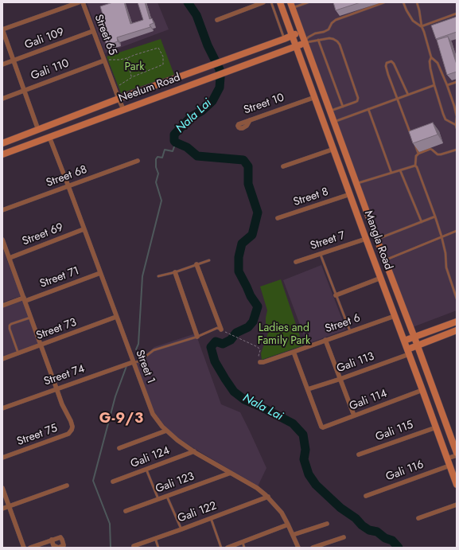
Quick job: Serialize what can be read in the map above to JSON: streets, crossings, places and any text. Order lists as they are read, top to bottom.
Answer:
{
  "streets": {
    "main road": ["Neelum Road", "Mangla Road"],
    "street": [
      "Street 65",
      "Gali 109",
      "Gali 110",
      "Street 10",
      "Street 68",
      "Street 8",
      "Street 69",
      "Street 7",
      "Street 71",
      "Street 6",
      "Street 73",
      "Gali 113",
      "Street 1",
      "Street 74",
      "Gali 114",
      "Gali 115",
      "Street 75",
      "Gali 124",
      "Gali 116",
      "Gali 123",
      "Gali 122"
    ]
  },
  "crossings": [
    ["Street 65", "Gali 109"],
    ["Street 65", "Gali 110"],
    ["Street 65", "Neelum Road"],
    ["Neelum Road", "Mangla Road"],
    ["Neelum Road", "Street 1"],
    ["Street 10", "Mangla Road"],
    ["Street 68", "Street 1"],
    ["Street 8", "Mangla Road"],
    ["Street 69", "Street 1"],
    ["Mangla Road", "Street 7"],
    ["Mangla Road", "Street 6"],
    ["Mangla Road", "Gali 113"],
    ["Mangla Road", "Gali 114"],
    ["Mangla Road", "Gali 115"],
    ["Mangla Road", "Gali 116"],
    ["Street 71", "Street 1"],
    ["Street 73", "Street 1"],
    ["Gali 113", "Gali 114"],
    ["Street 1", "Street 74"],
    ["Street 1", "Gali 124"],
    ["Street 1", "Gali 123"],
    ["Street 1", "Gali 122"],
    ["Street 74", "Street 75"]
  ],
  "districts": ["G-9/3"],
  "water": ["Nala Lai"],
  "parks": ["Park", "Ladies and Family Park"]
}
